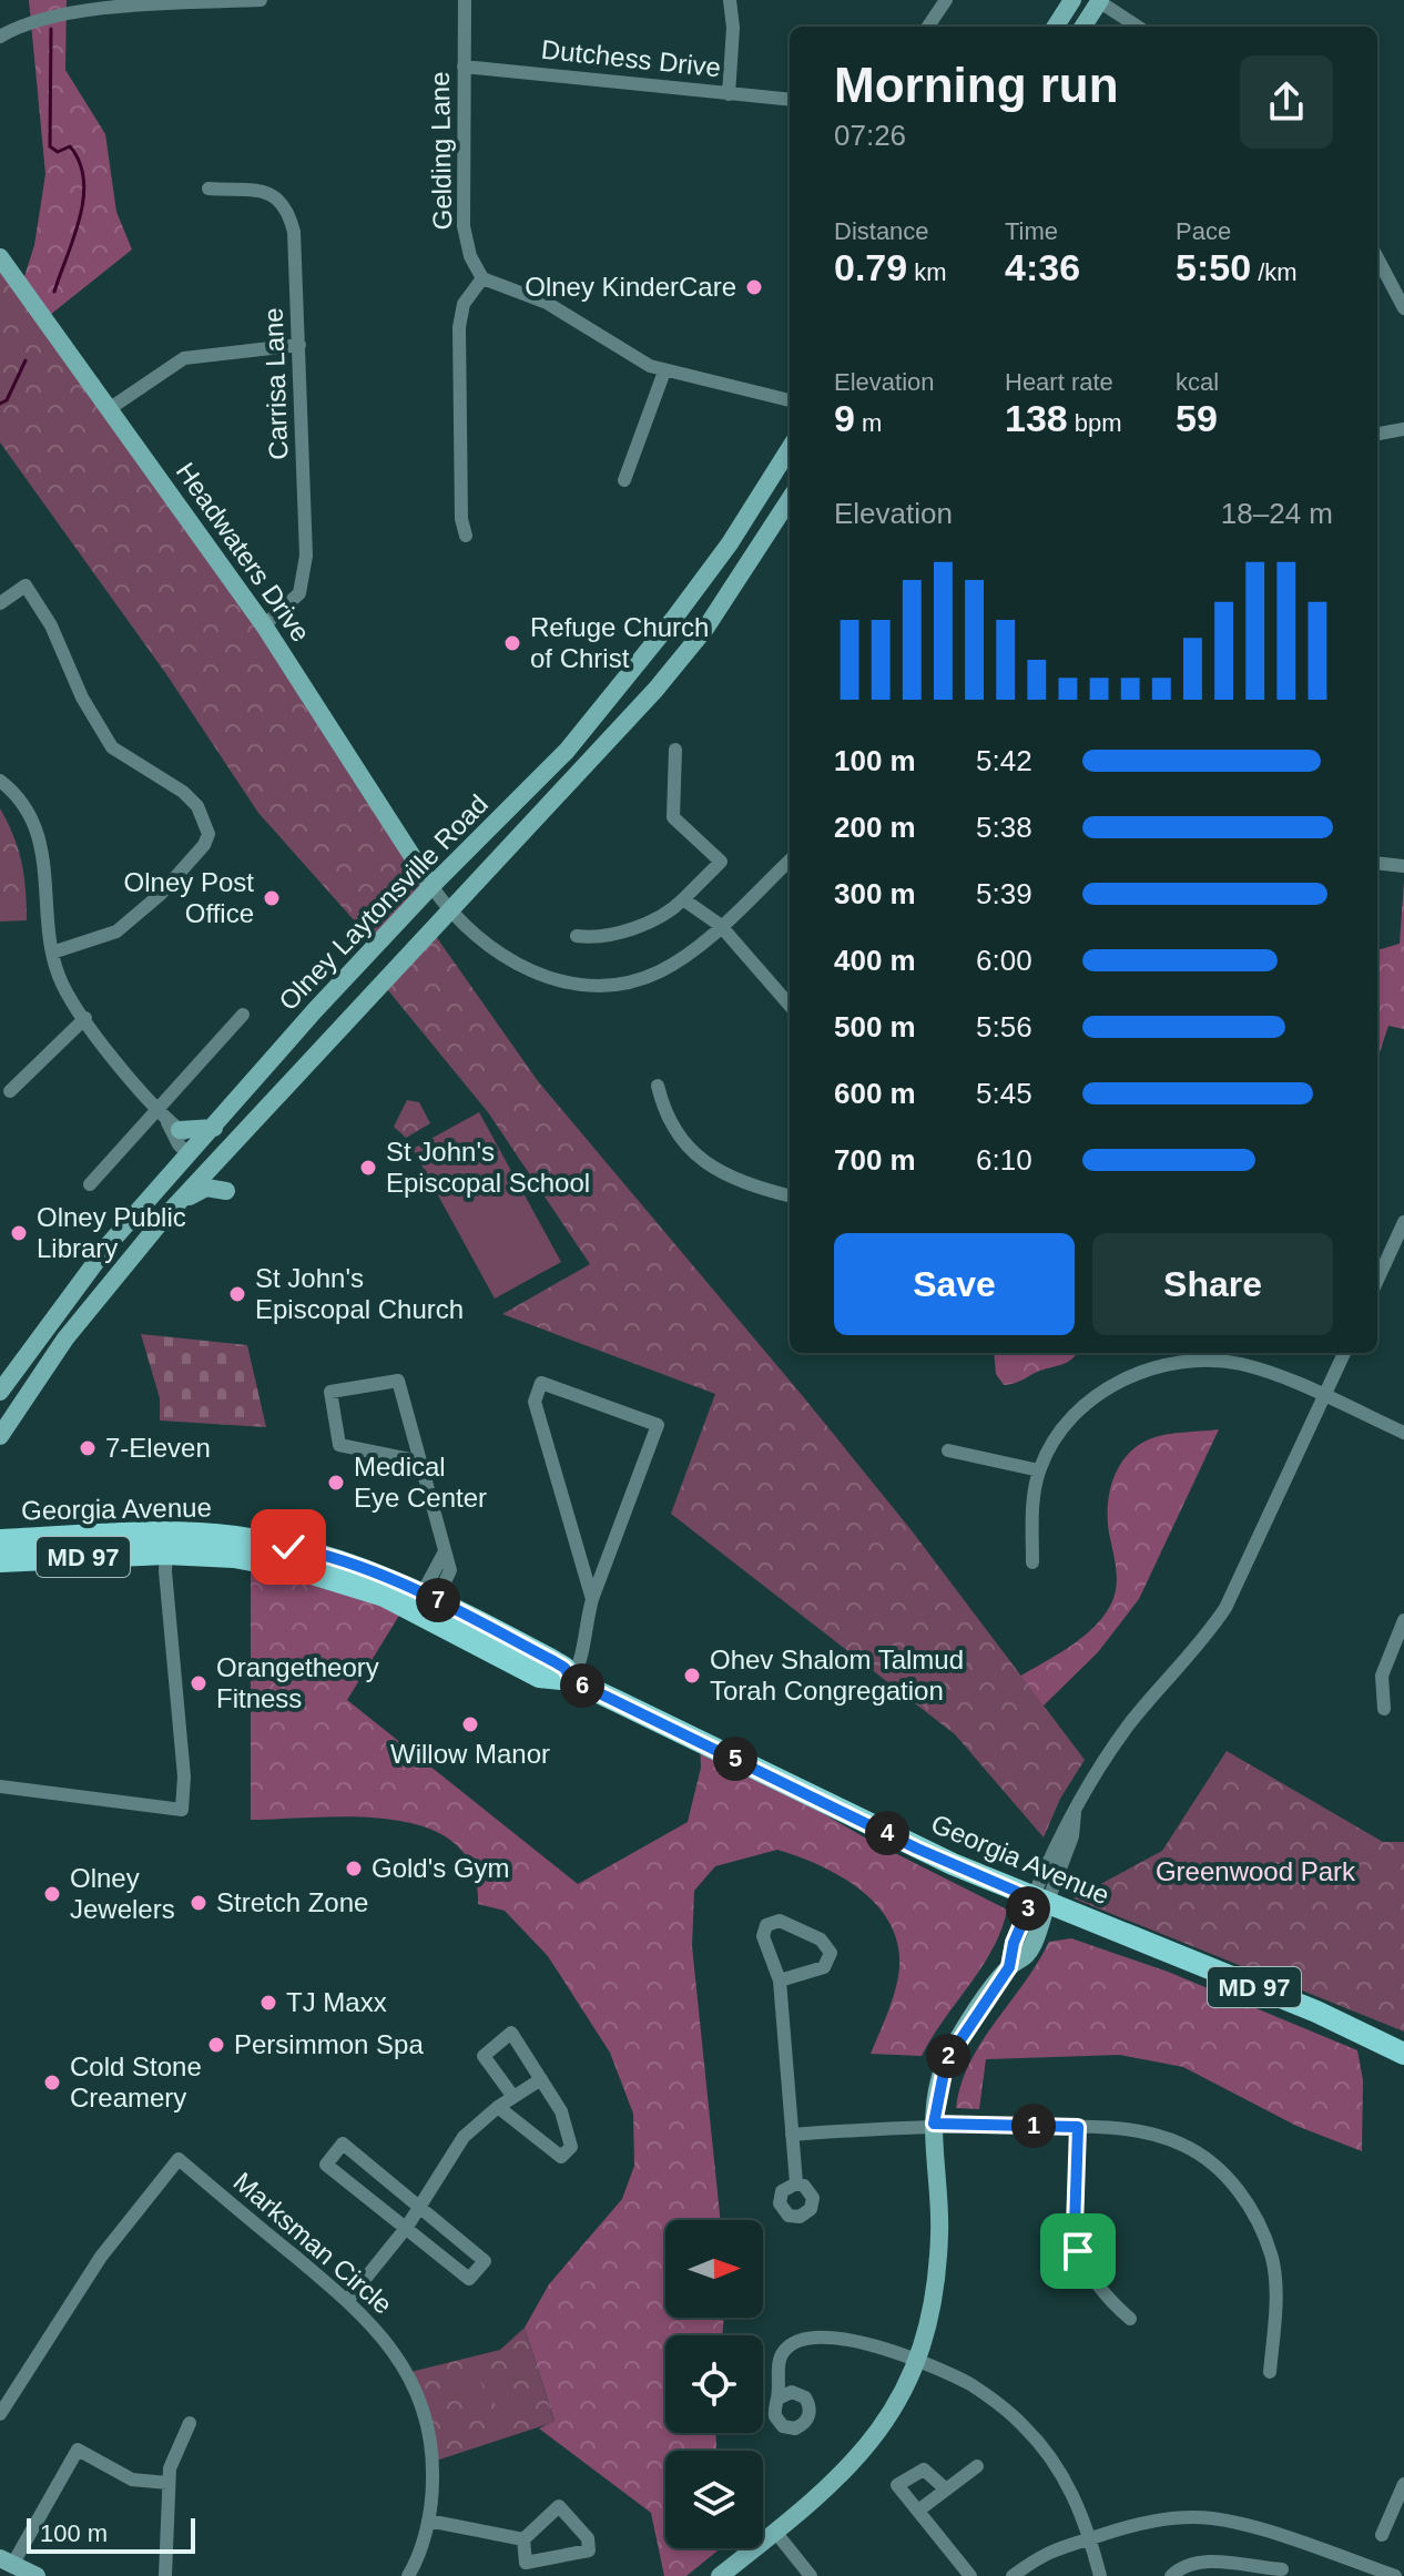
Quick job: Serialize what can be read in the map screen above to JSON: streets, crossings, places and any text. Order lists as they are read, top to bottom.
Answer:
{
  "streets": {
    "main road": [
      "Headwaters Drive",
      "Olney Laytonsville Road",
      "Georgia Avenue",
      "MD 97"
    ],
    "street": [
      "Dutchess Drive",
      "Gelding Lane",
      "Carrisa Lane",
      "Marksman Circle"
    ]
  },
  "crossings": [
    ["Dutchess Drive", "Gelding Lane"],
    ["Carrisa Lane", "Headwaters Drive"],
    ["Headwaters Drive", "Olney Laytonsville Road"]
  ],
  "parks": ["Greenwood Park"],
  "places": [
    "Olney KinderCare",
    "Refuge Church of Christ",
    "Olney Post Office",
    "St John's Episcopal School",
    "Olney Public Library",
    "St John's Episcopal Church",
    "7-Eleven",
    "Medical Eye Center",
    "Ohev Shalom Talmud Torah Congregation",
    "Orangetheory Fitness",
    "Willow Manor",
    "Gold's Gym",
    "Olney Jewelers",
    "Stretch Zone",
    "TJ Maxx",
    "Persimmon Spa",
    "Cold Stone Creamery"
  ],
  "scale_bar": "100 m",
  "north": "right",
  "page": {
    "heading": ["Morning run", "07:26"],
    "stats": [
      ["Distance", "0.79 km"],
      ["Time", "4:36"],
      ["Pace", "5:50 /km"],
      ["Elevation", "9 m"],
      ["Heart rate", "138 bpm"],
      ["kcal", "59"]
    ],
    "chart": ["Elevation", "18–24 m"],
    "list": [
      {
        "name": "100 m",
        "note": "5:42"
      },
      {
        "name": "200 m",
        "note": "5:38"
      },
      {
        "name": "300 m",
        "note": "5:39"
      },
      {
        "name": "400 m",
        "note": "6:00"
      },
      {
        "name": "500 m",
        "note": "5:56"
      },
      {
        "name": "600 m",
        "note": "5:45"
      },
      {
        "name": "700 m",
        "note": "6:10"
      }
    ],
    "buttons": ["Save", "Share"],
    "pins": [
      "7",
      "6",
      "5",
      "4",
      "3",
      "2",
      "1"
    ],
    "scale": "100 m"
  }
}
